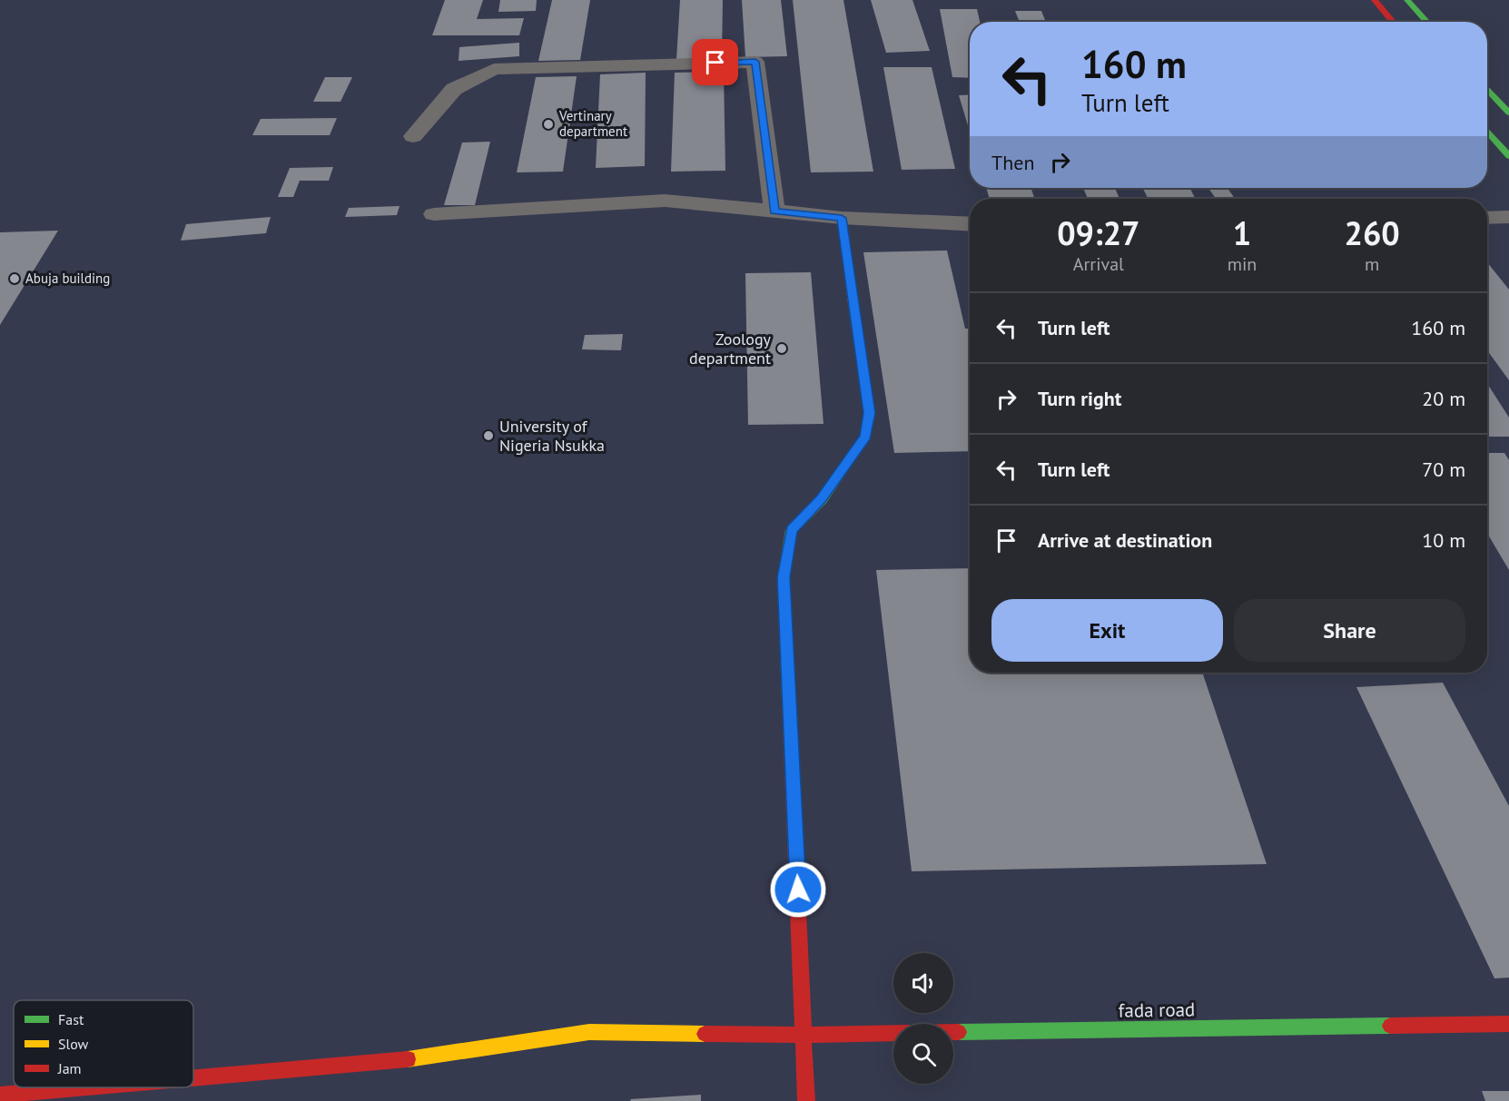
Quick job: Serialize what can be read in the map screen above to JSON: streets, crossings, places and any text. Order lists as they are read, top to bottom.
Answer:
{
  "streets": {
    "street": ["fada road"]
  },
  "places": [
    "Vertinary department",
    "Abuja building",
    "Zoology department",
    "University of Nigeria Nsukka"
  ],
  "legend": ["Fast", "Slow", "Jam"],
  "page": {
    "turn": ["160 m", "Turn left"],
    "then": "Then",
    "eta": [
      "09:27",
      "Arrival",
      "1",
      "min",
      "260",
      "m"
    ],
    "list": [
      {
        "name": "Turn left",
        "value": "160 m"
      },
      {
        "name": "Turn right",
        "value": "20 m"
      },
      {
        "name": "Turn left",
        "value": "70 m"
      },
      {
        "name": "Arrive at destination",
        "value": "10 m"
      }
    ],
    "buttons": ["Exit", "Share"]
  }
}
